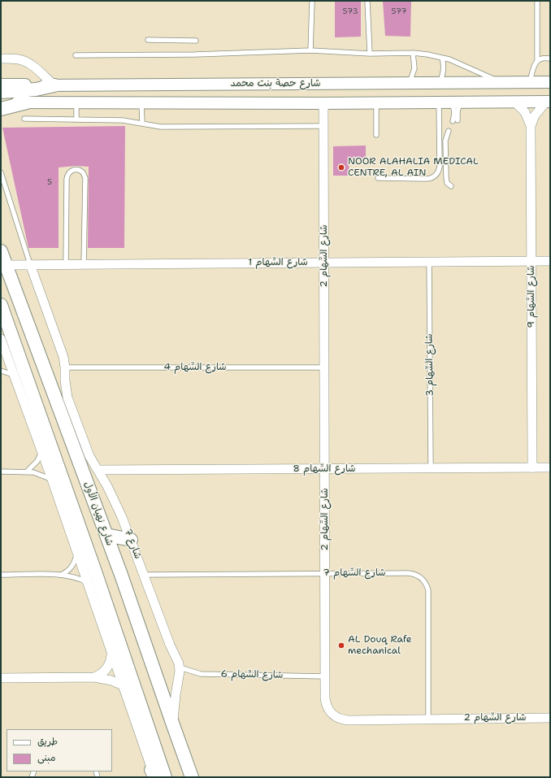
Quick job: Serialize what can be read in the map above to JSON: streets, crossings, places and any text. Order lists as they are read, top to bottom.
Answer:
{
  "streets": {
    "main road": ["شارع نهيان الأول"],
    "street": [
      "شارع حصة بنت محمد",
      "شارع السِّهام 2",
      "شارع السِّهام 1",
      "شارع السِّهام 9",
      "شارع السِّهام 8",
      "شارع 7"
    ],
    "lane": [
      "شارع السِّهام 3",
      "شارع السِّهام 4",
      "شارع السِّهام 7",
      "شارع السِّهام 6"
    ]
  },
  "crossings": [
    ["شارع حصة بنت محمد", "شارع السِّهام 2"],
    ["شارع حصة بنت محمد", "شارع السِّهام 9"],
    ["شارع السِّهام 2", "شارع السِّهام 1"],
    ["شارع السِّهام 2", "شارع السِّهام 4"],
    ["شارع السِّهام 2", "شارع السِّهام 8"],
    ["شارع السِّهام 2", "شارع السِّهام 7"],
    ["شارع السِّهام 2", "شارع السِّهام 6"],
    ["شارع السِّهام 1", "شارع السِّهام 9"],
    ["شارع السِّهام 1", "شارع السِّهام 3"],
    ["شارع السِّهام 1", "شارع نهيان الأول"],
    ["شارع السِّهام 1", "شارع 7"],
    ["شارع السِّهام 9", "شارع السِّهام 8"],
    ["شارع السِّهام 3", "شارع السِّهام 8"],
    ["شارع السِّهام 4", "شارع 7"],
    ["شارع السِّهام 8", "شارع 7"],
    ["شارع نهيان الأول", "شارع 7"],
    ["شارع 7", "شارع السِّهام 7"],
    ["شارع 7", "شارع السِّهام 6"]
  ],
  "places": ["NOOR ALAHALIA MEDICAL CENTRE, AL AIN", "AL Douq Rafe mechanical"],
  "house_numbers": ["573", "577", "5"],
  "legend": ["طريق", "مبنى"]
}
